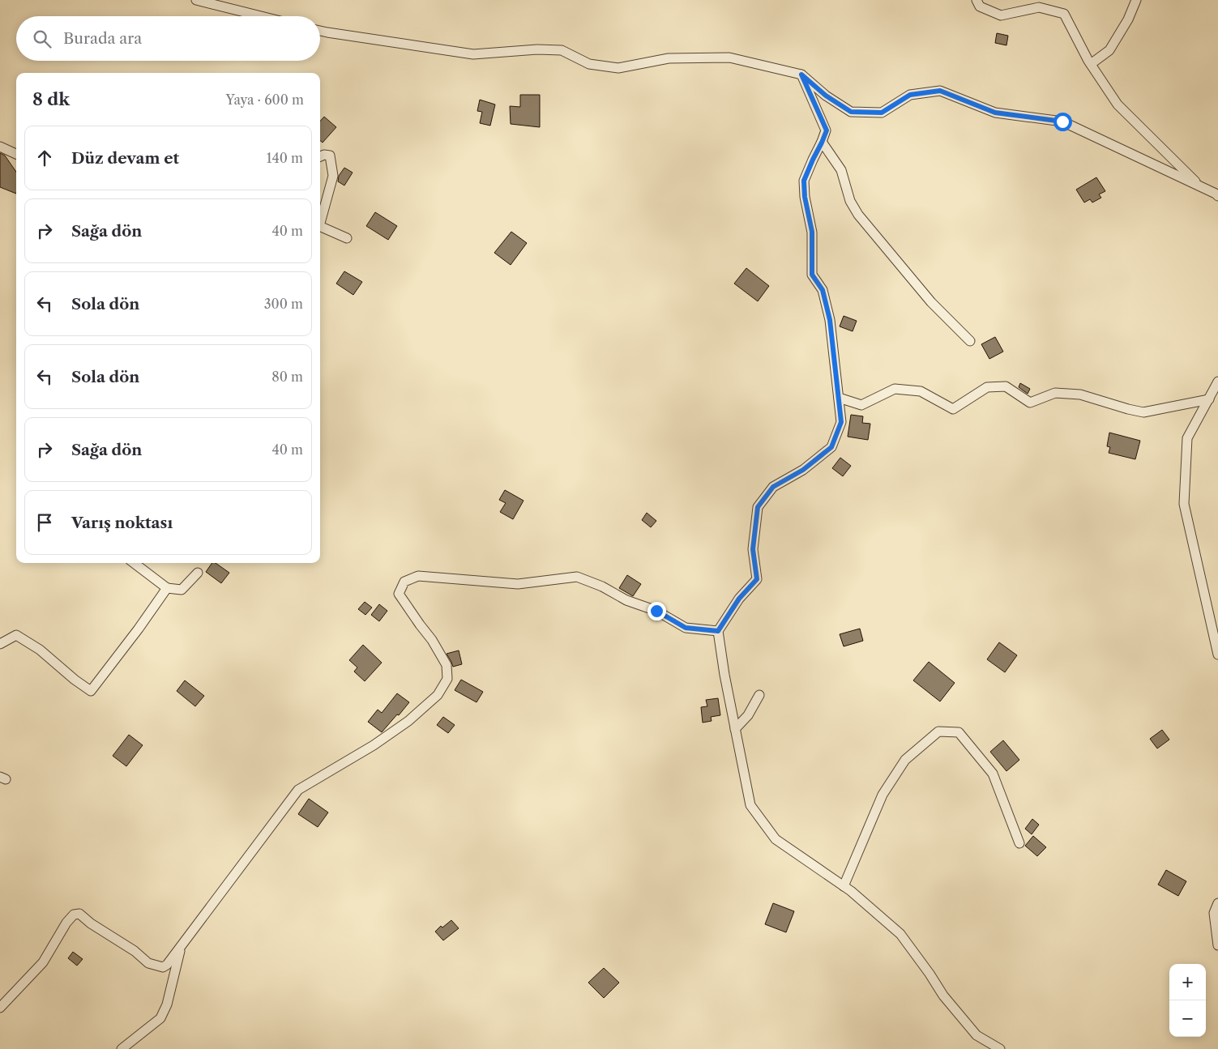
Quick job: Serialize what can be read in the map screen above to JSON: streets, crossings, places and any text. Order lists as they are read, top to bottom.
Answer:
{
  "page": {
    "search": "Burada ara",
    "heading": ["8 dk", "Yaya · 600 m"],
    "list": [
      ["Düz devam et", "140 m"],
      ["Sağa dön", "40 m"],
      ["Sola dön", "300 m"],
      ["Sola dön", "80 m"],
      ["Sağa dön", "40 m"],
      "Varış noktası"
    ],
    "map_buttons": ["+", "−"]
  }
}
